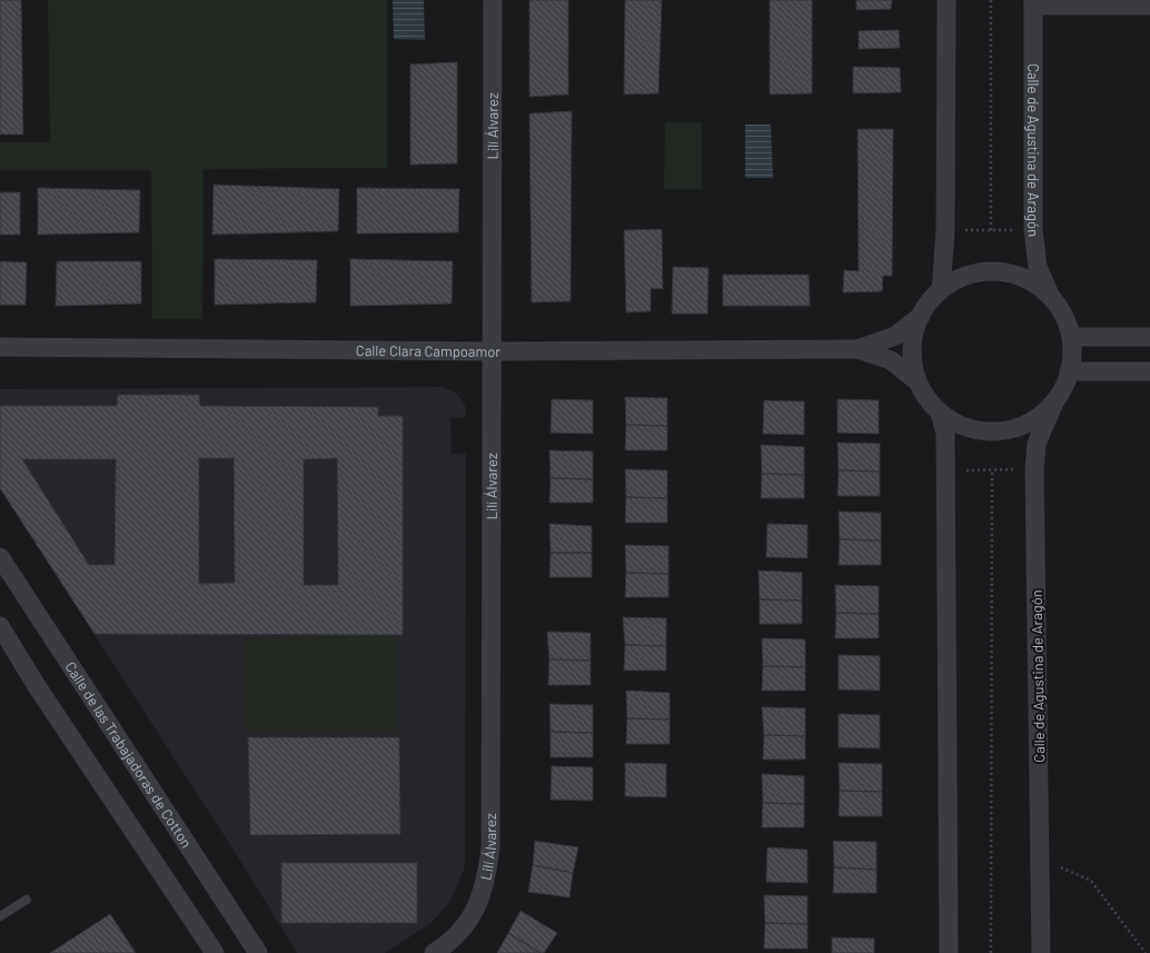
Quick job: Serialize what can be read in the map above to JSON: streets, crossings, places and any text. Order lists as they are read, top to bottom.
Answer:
{
  "streets": {
    "street": [
      "Lilí Álvarez",
      "Calle de Agustina de Aragón",
      "Calle Clara Campoamor",
      "Calle de las Trabajadoras de Cotton"
    ]
  },
  "crossings": [
    ["Lilí Álvarez", "Calle Clara Campoamor"]
  ]
}
